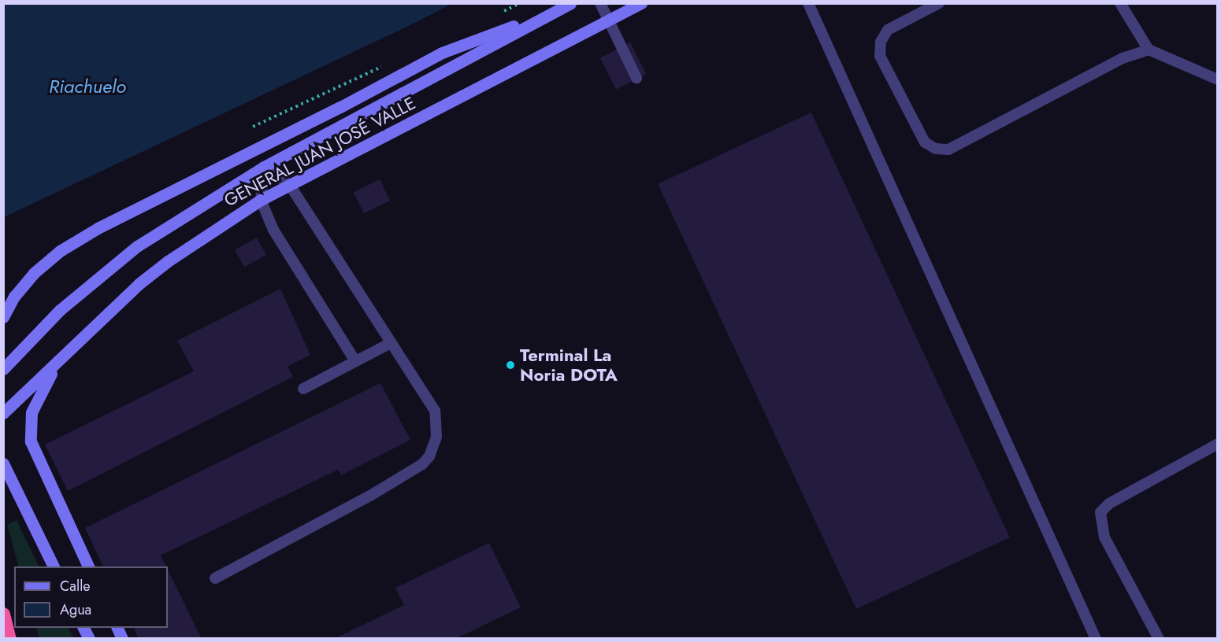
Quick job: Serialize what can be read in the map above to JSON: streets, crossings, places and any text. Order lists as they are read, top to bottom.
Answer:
{
  "streets": {
    "main road": ["GENERAL JUAN JOSÉ VALLE"]
  },
  "water": ["Riachuelo"],
  "places": ["Terminal La Noria DOTA"],
  "legend": ["Calle", "Agua"]
}
